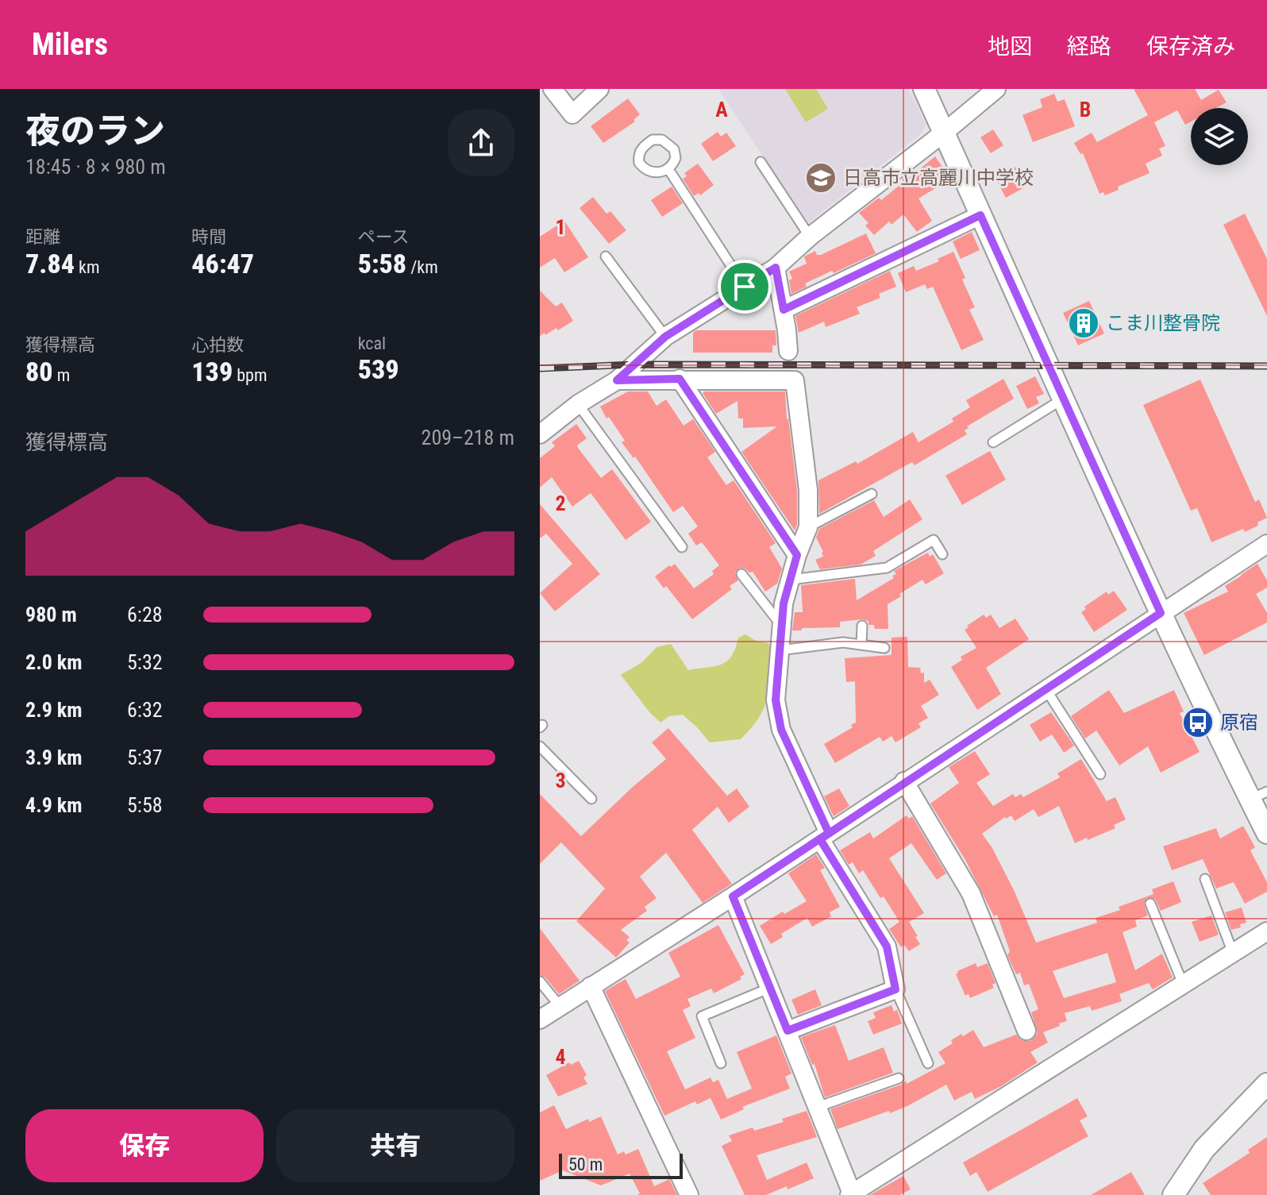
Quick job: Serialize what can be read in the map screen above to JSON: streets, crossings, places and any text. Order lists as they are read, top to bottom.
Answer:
{
  "places": {
    "school or university": ["日高市立高麗川中学校"],
    "building": ["こま川整骨院"],
    "bus stop": ["原宿"]
  },
  "scale_bar": "50 m",
  "page": {
    "header": "Milers",
    "nav": ["地図", "経路", "保存済み"],
    "heading": ["夜のラン", "18:45 · 8 × 980 m"],
    "stats": [
      ["距離", "7.84 km"],
      ["時間", "46:47"],
      ["ペース", "5:58 /km"],
      ["獲得標高", "80 m"],
      ["心拍数", "139 bpm"],
      ["kcal", "539"]
    ],
    "chart": ["獲得標高", "209–218 m"],
    "list": [
      {
        "name": "980 m",
        "note": "6:28"
      },
      {
        "name": "2.0 km",
        "note": "5:32"
      },
      {
        "name": "2.9 km",
        "note": "6:32"
      },
      {
        "name": "3.9 km",
        "note": "5:37"
      },
      {
        "name": "4.9 km",
        "note": "5:58"
      }
    ],
    "buttons": ["保存", "共有"],
    "scale": "50 m"
  },
  "grid": {
    "columns": ["A", "B"],
    "rows": [
      "1",
      "2",
      "3",
      "4"
    ]
  }
}
